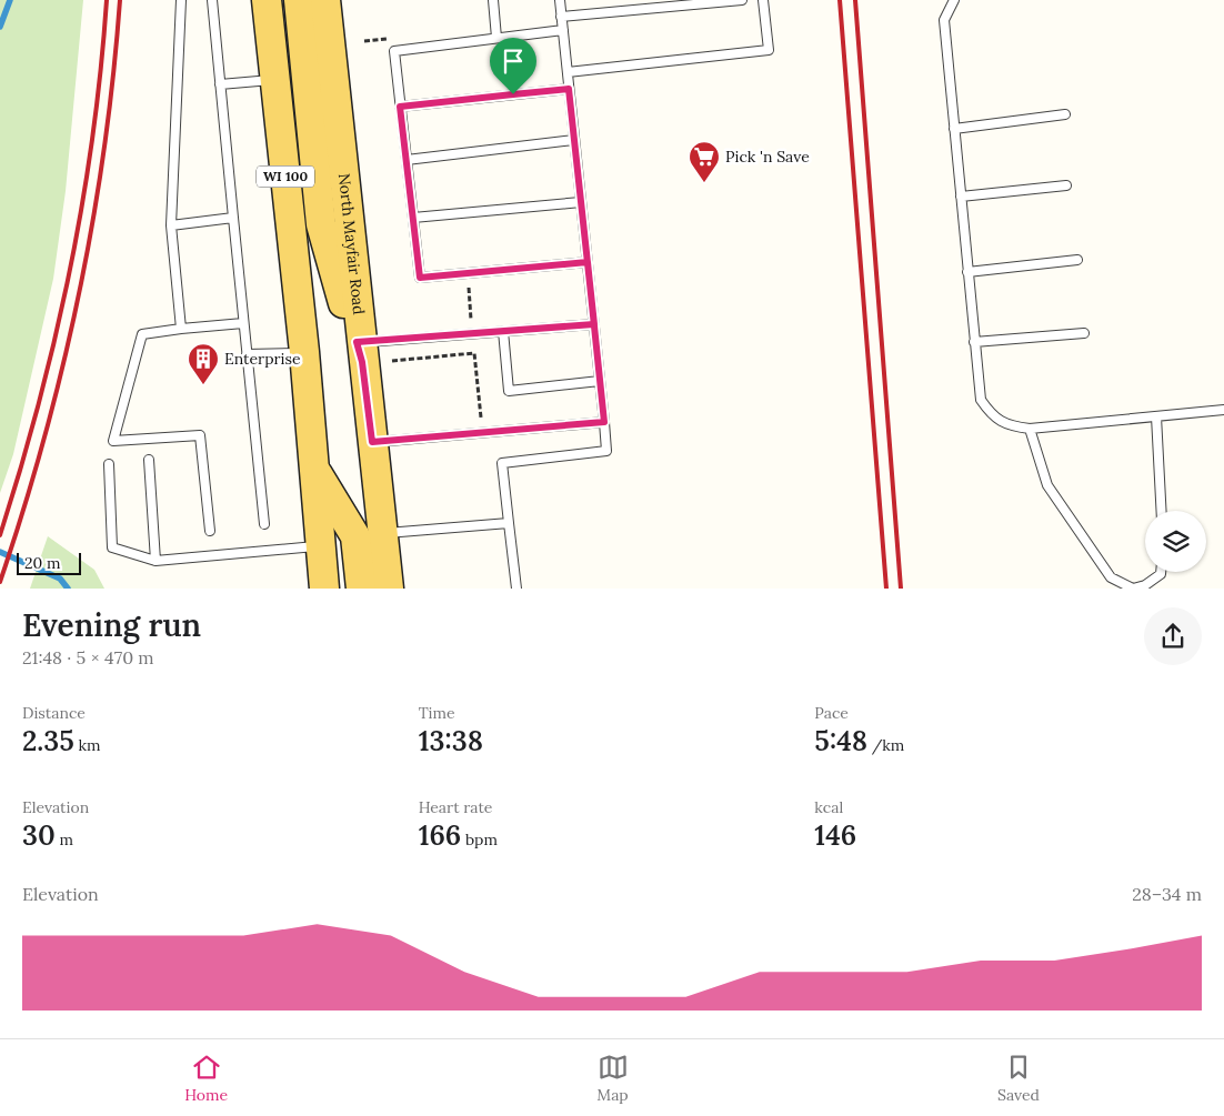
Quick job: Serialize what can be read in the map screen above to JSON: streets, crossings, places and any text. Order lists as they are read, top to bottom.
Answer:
{
  "streets": {
    "main road": ["WI 100", "North Mayfair Road"]
  },
  "places": {
    "supermarket": ["Pick 'n Save"],
    "building": ["Enterprise"]
  },
  "scale_bar": "20 m",
  "page": {
    "scale": "20 m",
    "heading": ["Evening run", "21:48 · 5 × 470 m"],
    "stats": [
      ["Distance", "2.35 km"],
      ["Time", "13:38"],
      ["Pace", "5:48 /km"],
      ["Elevation", "30 m"],
      ["Heart rate", "166 bpm"],
      ["kcal", "146"]
    ],
    "chart": ["Elevation", "28–34 m"],
    "tabs": ["Home", "Map", "Saved"]
  }
}
